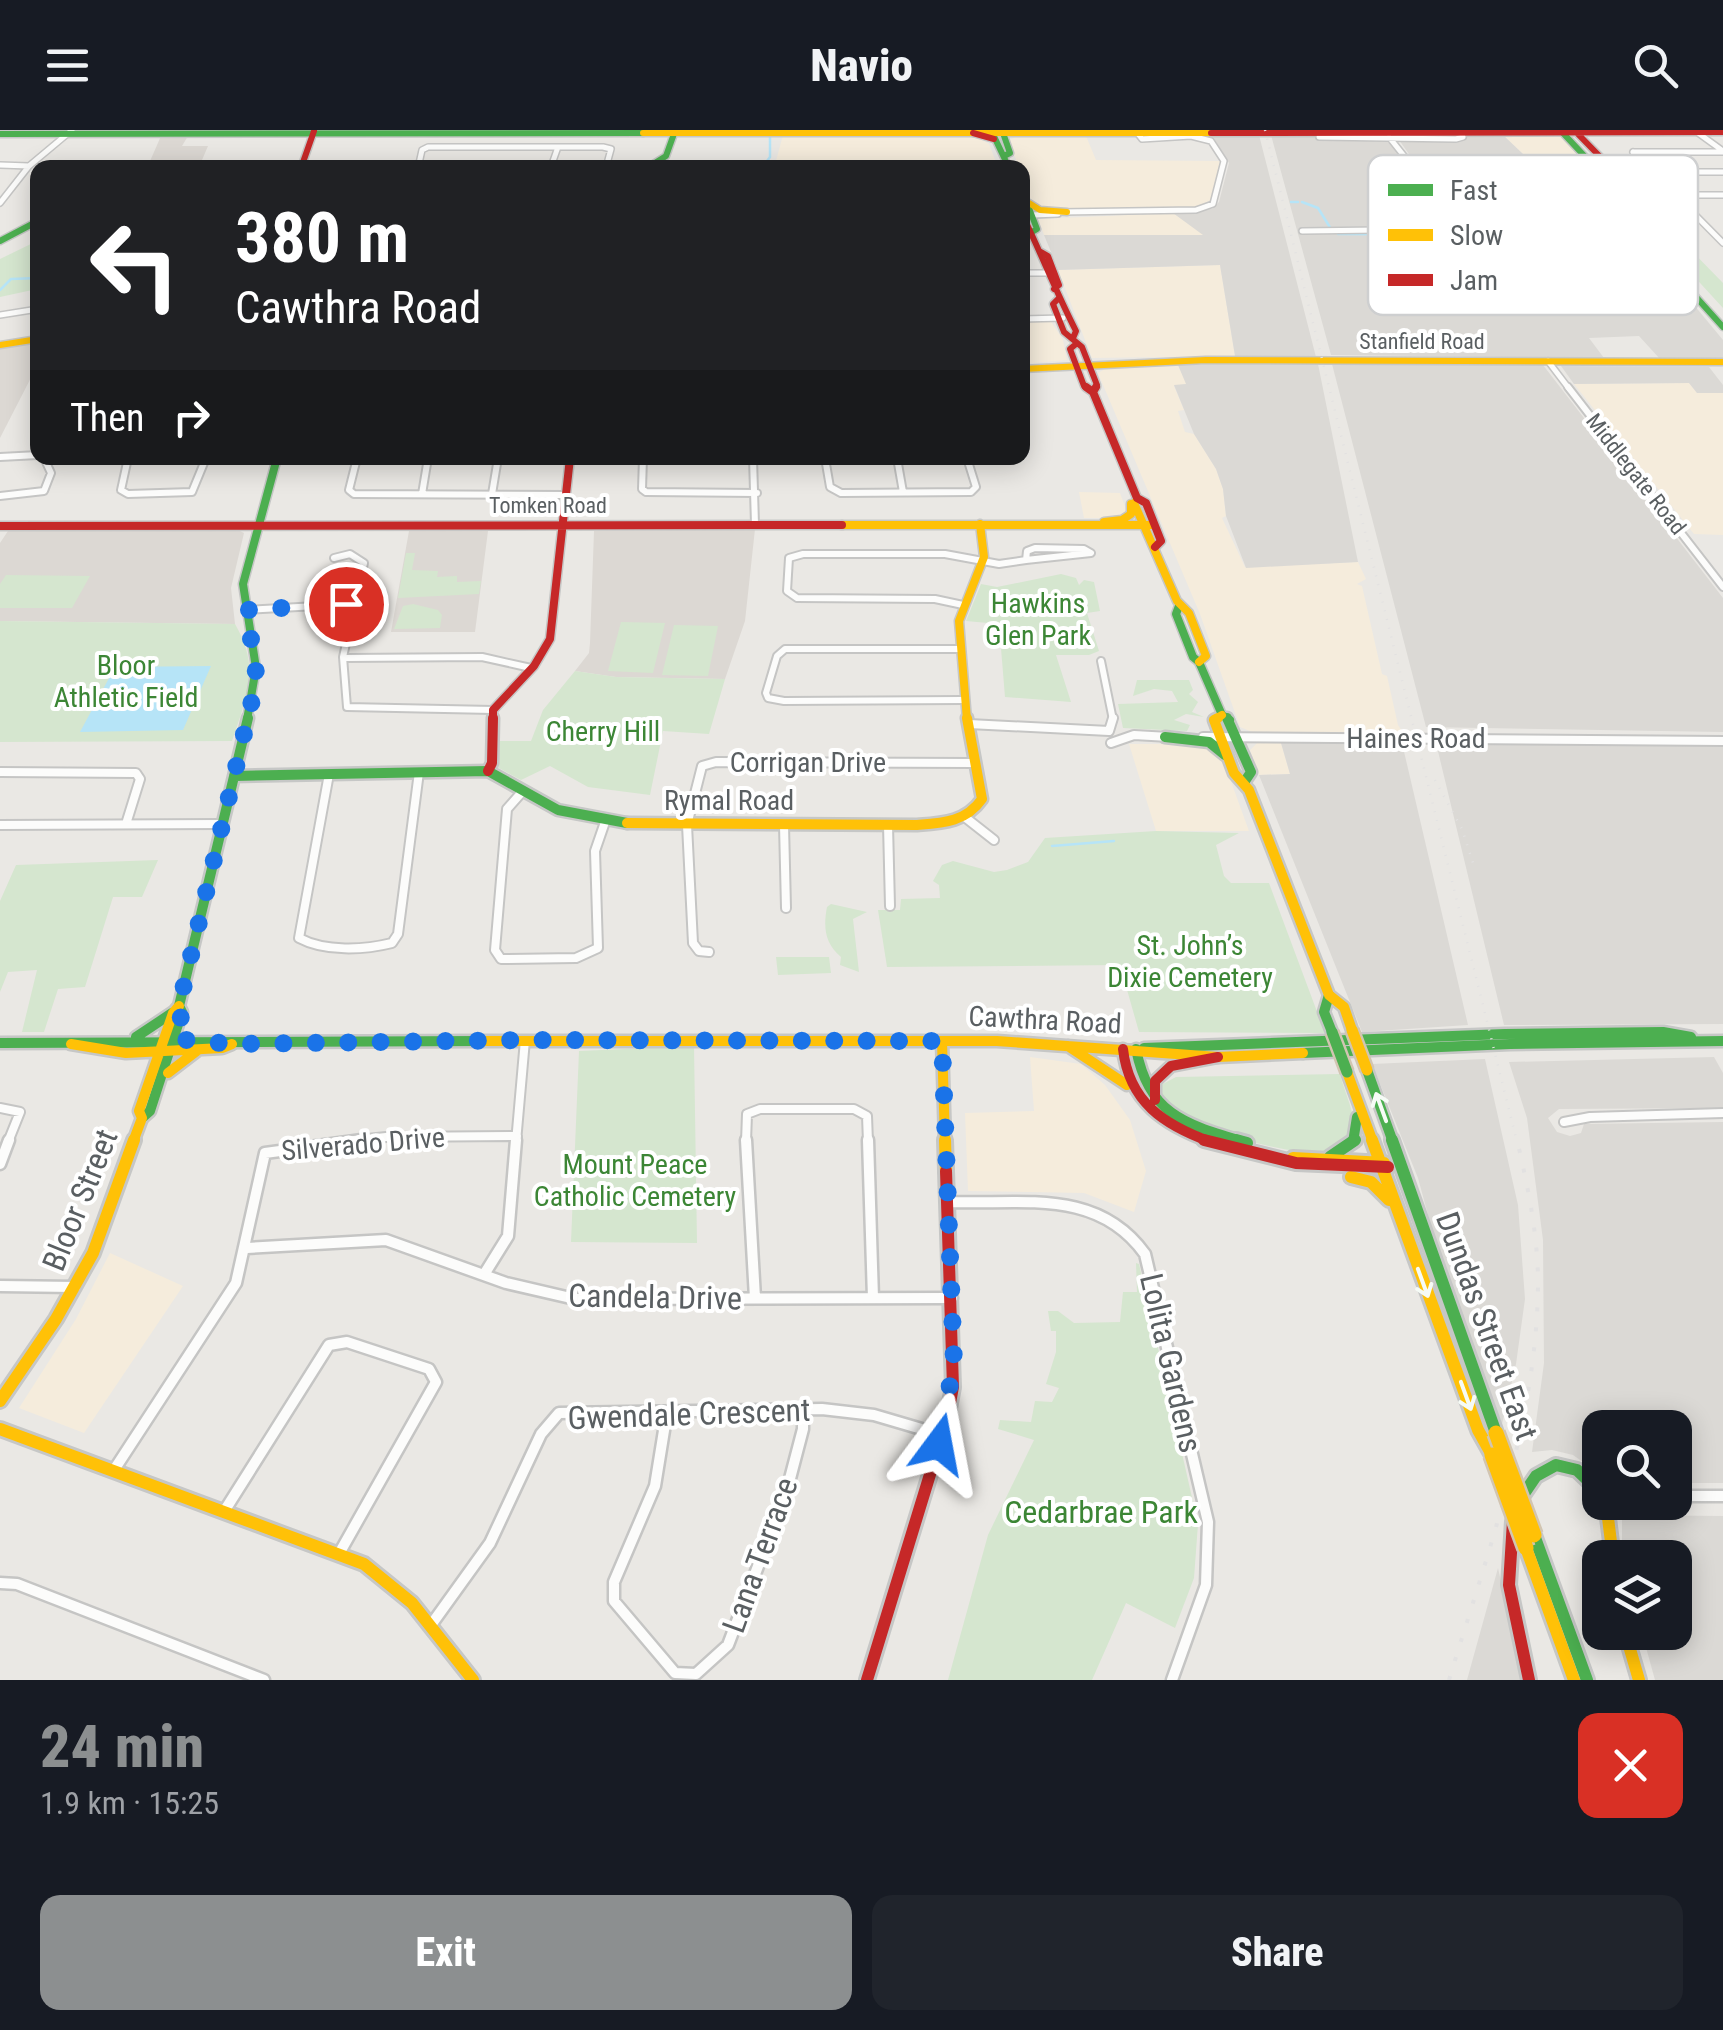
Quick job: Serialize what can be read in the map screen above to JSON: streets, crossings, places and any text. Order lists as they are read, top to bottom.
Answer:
{
  "streets": {
    "main road": [
      "Stanfield Road",
      "Tomken Road",
      "Rymal Road",
      "Cawthra Road",
      "Bloor Street",
      "Dundas Street East"
    ],
    "street": [
      "Middlegate Road",
      "Haines Road",
      "Corrigan Drive",
      "Silverado Drive",
      "Candela Drive",
      "Lolita Gardens",
      "Gwendale Crescent",
      "Lana Terrace"
    ]
  },
  "crossings": [
    ["Stanfield Road", "Middlegate Road"],
    ["Tomken Road", "Bloor Street"],
    ["Tomken Road", "Dundas Street East"],
    ["Haines Road", "Dundas Street East"],
    ["Corrigan Drive", "Rymal Road"],
    ["Cawthra Road", "Bloor Street"],
    ["Silverado Drive", "Candela Drive"],
    ["Gwendale Crescent", "Lana Terrace"]
  ],
  "parks": [
    "Hawkins Glen Park",
    "Bloor Athletic Field",
    "Cherry Hill",
    "St. John’s Dixie Cemetery",
    "Mount Peace Catholic Cemetery",
    "Cedarbrae Park"
  ],
  "legend": ["Fast", "Slow", "Jam"],
  "page": {
    "header": "Navio",
    "turn": ["380 m", "Cawthra Road"],
    "then": "Then",
    "heading": ["24 min", "1.9 km · 15:25"],
    "buttons": ["Exit", "Share"]
  }
}
